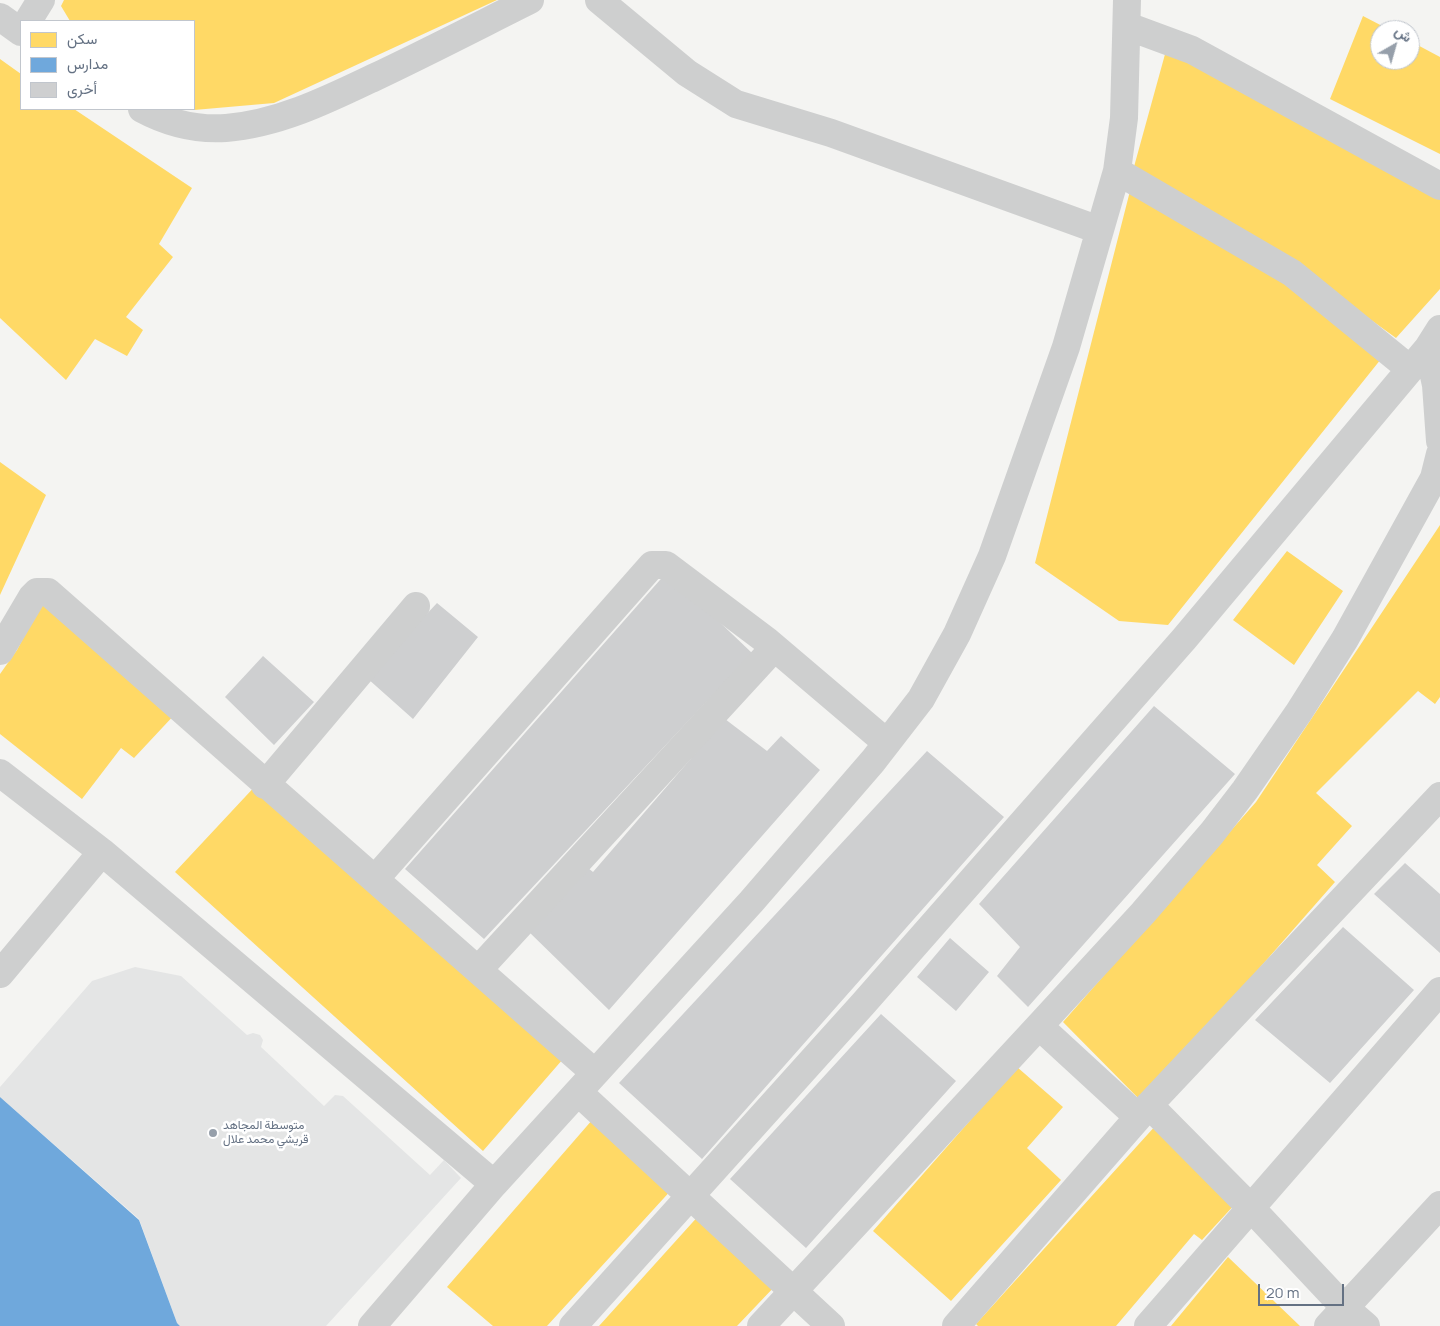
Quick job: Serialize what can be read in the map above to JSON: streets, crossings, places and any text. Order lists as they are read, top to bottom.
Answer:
{
  "places": ["متوسطة المجاهد قريشي محمد علال"],
  "legend": ["سكن", "مدارس", "أخرى"],
  "scale_bar": "20 m",
  "north": "top right"
}
